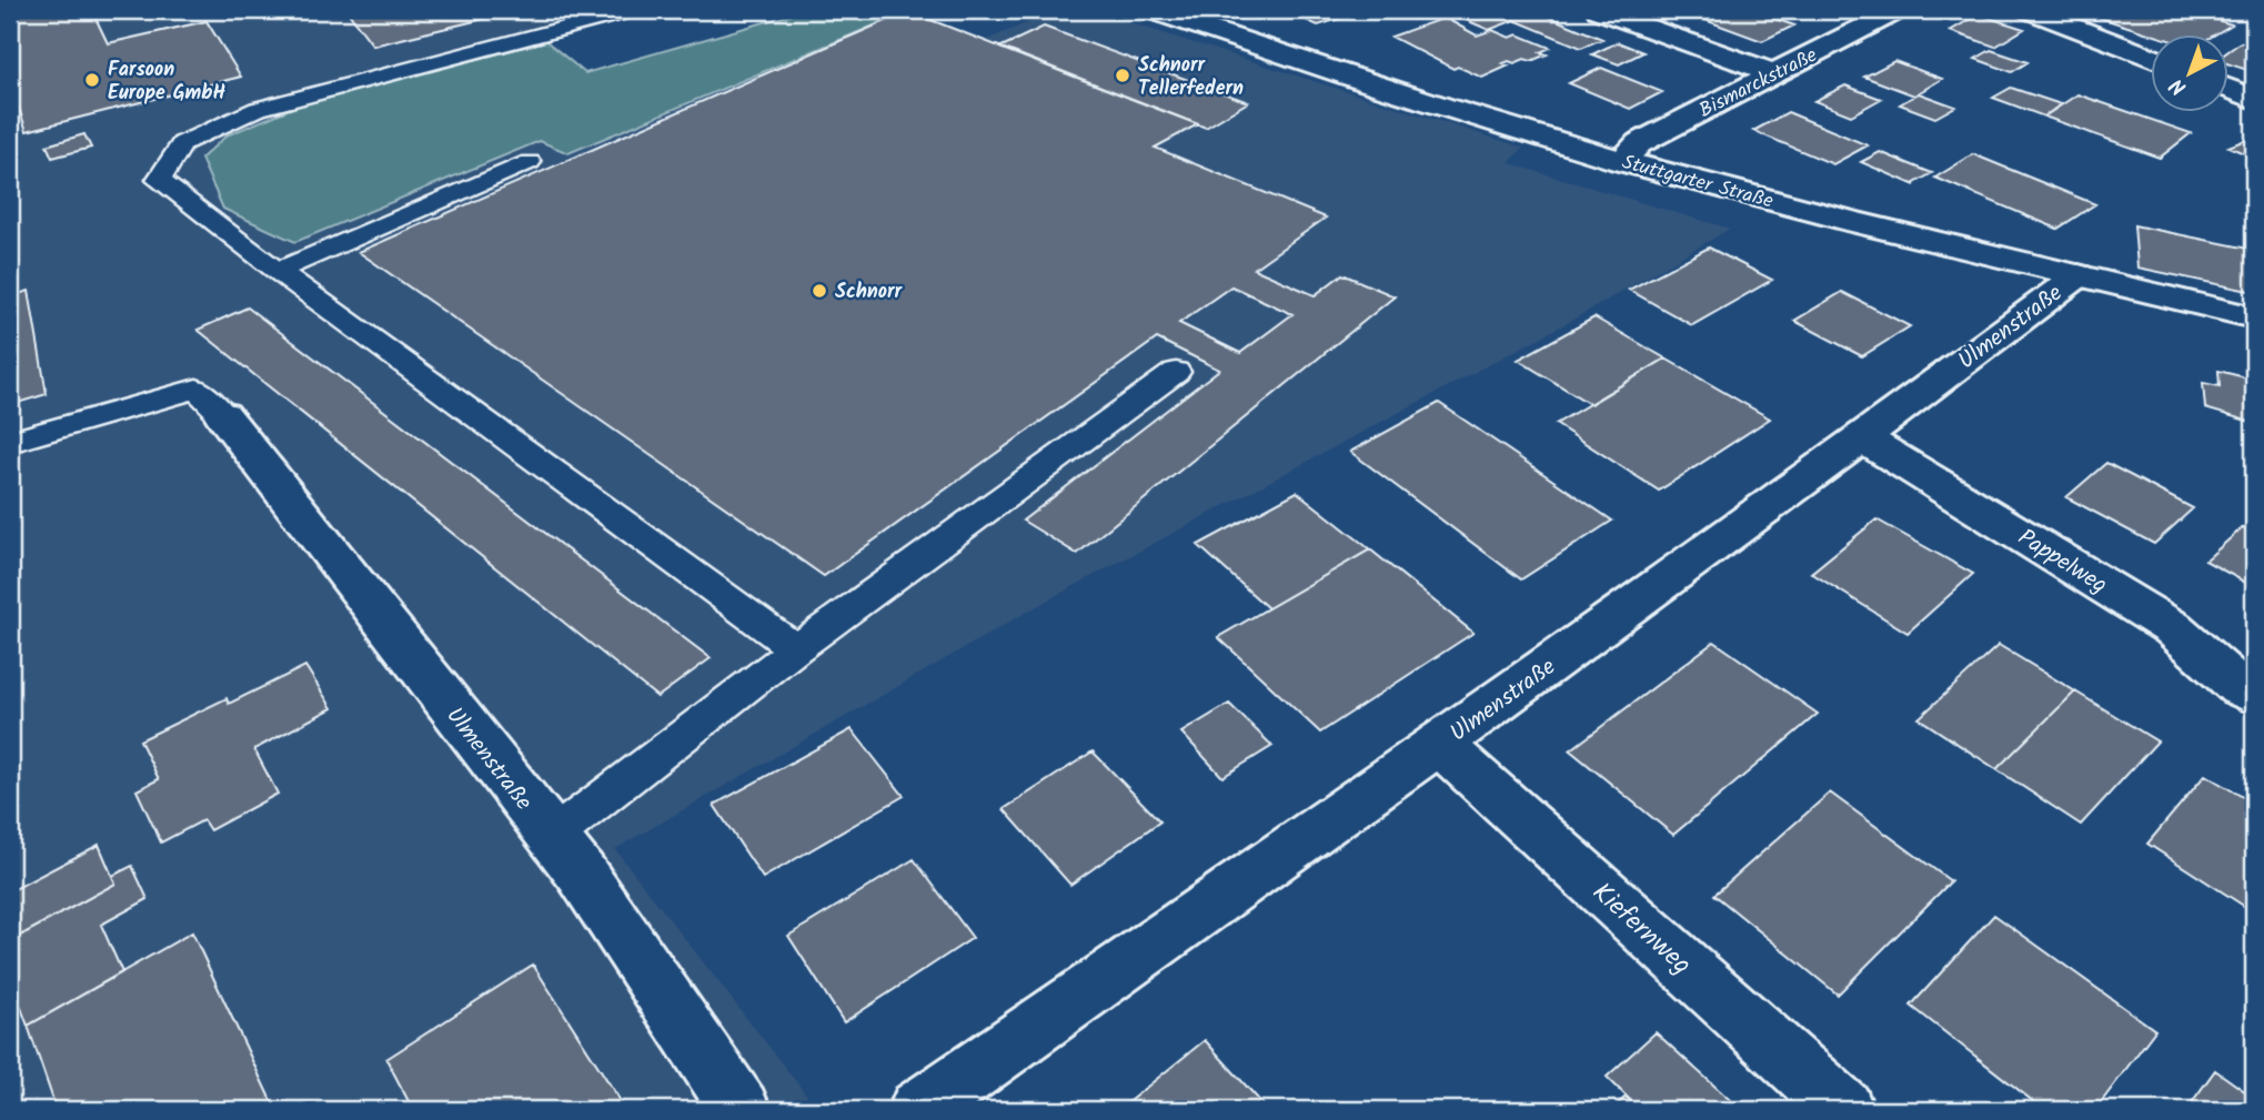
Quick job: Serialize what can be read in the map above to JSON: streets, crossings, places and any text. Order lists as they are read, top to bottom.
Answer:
{
  "streets": {
    "street": [
      "Bismarckstraße",
      "Stuttgarter Straße",
      "Ulmenstraße",
      "Pappelweg",
      "Kiefernweg"
    ]
  },
  "crossings": [
    ["Bismarckstraße", "Stuttgarter Straße"],
    ["Stuttgarter Straße", "Ulmenstraße"],
    ["Ulmenstraße", "Pappelweg"],
    ["Ulmenstraße", "Kiefernweg"]
  ],
  "places": ["Schnorr Tellerfedern", "Farsoon Europe GmbH", "Schnorr"],
  "north": "bottom left"
}
